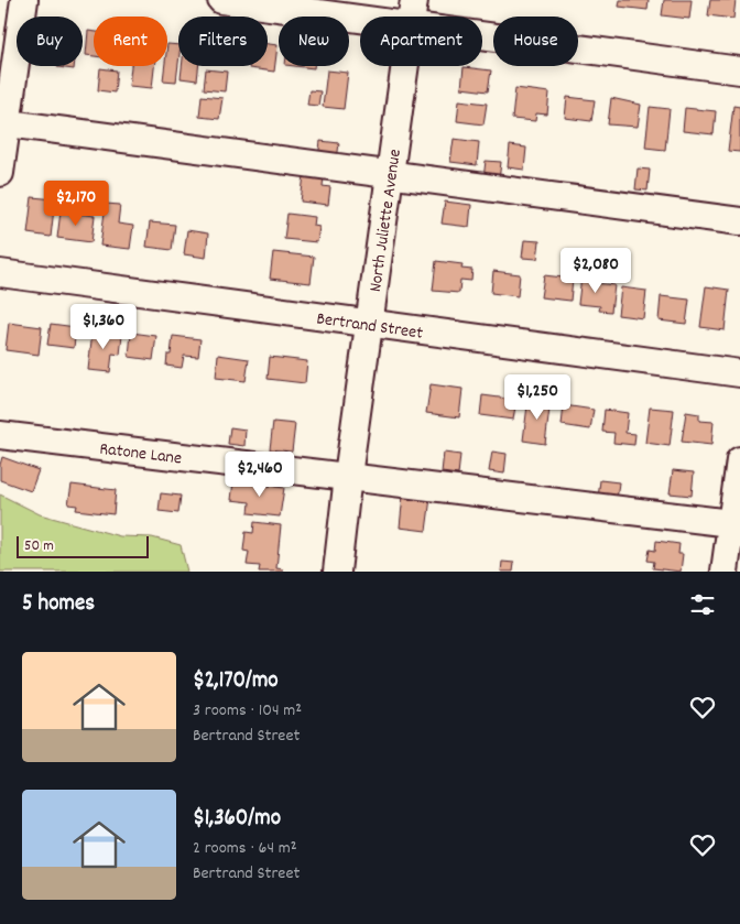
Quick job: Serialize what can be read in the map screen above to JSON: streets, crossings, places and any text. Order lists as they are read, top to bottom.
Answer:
{
  "streets": {
    "street": ["North Juliette Avenue", "Bertrand Street", "Ratone Lane"]
  },
  "crossings": [
    ["North Juliette Avenue", "Bertrand Street"],
    ["North Juliette Avenue", "Ratone Lane"]
  ],
  "scale_bar": "50 m",
  "page": {
    "chip": [
      "Buy",
      "Rent",
      "Filters",
      "New",
      "Apartment",
      "House"
    ],
    "price": [
      "$2,170",
      "$2,080",
      "$1,360",
      "$1,250",
      "$2,460"
    ],
    "scale": "50 m",
    "heading": "5 homes",
    "list": [
      {
        "name": "$2,170/mo",
        "note": "3 rooms · 104 m² · Bertrand Street"
      },
      {
        "name": "$1,360/mo",
        "note": "2 rooms · 64 m² · Bertrand Street"
      }
    ]
  }
}
